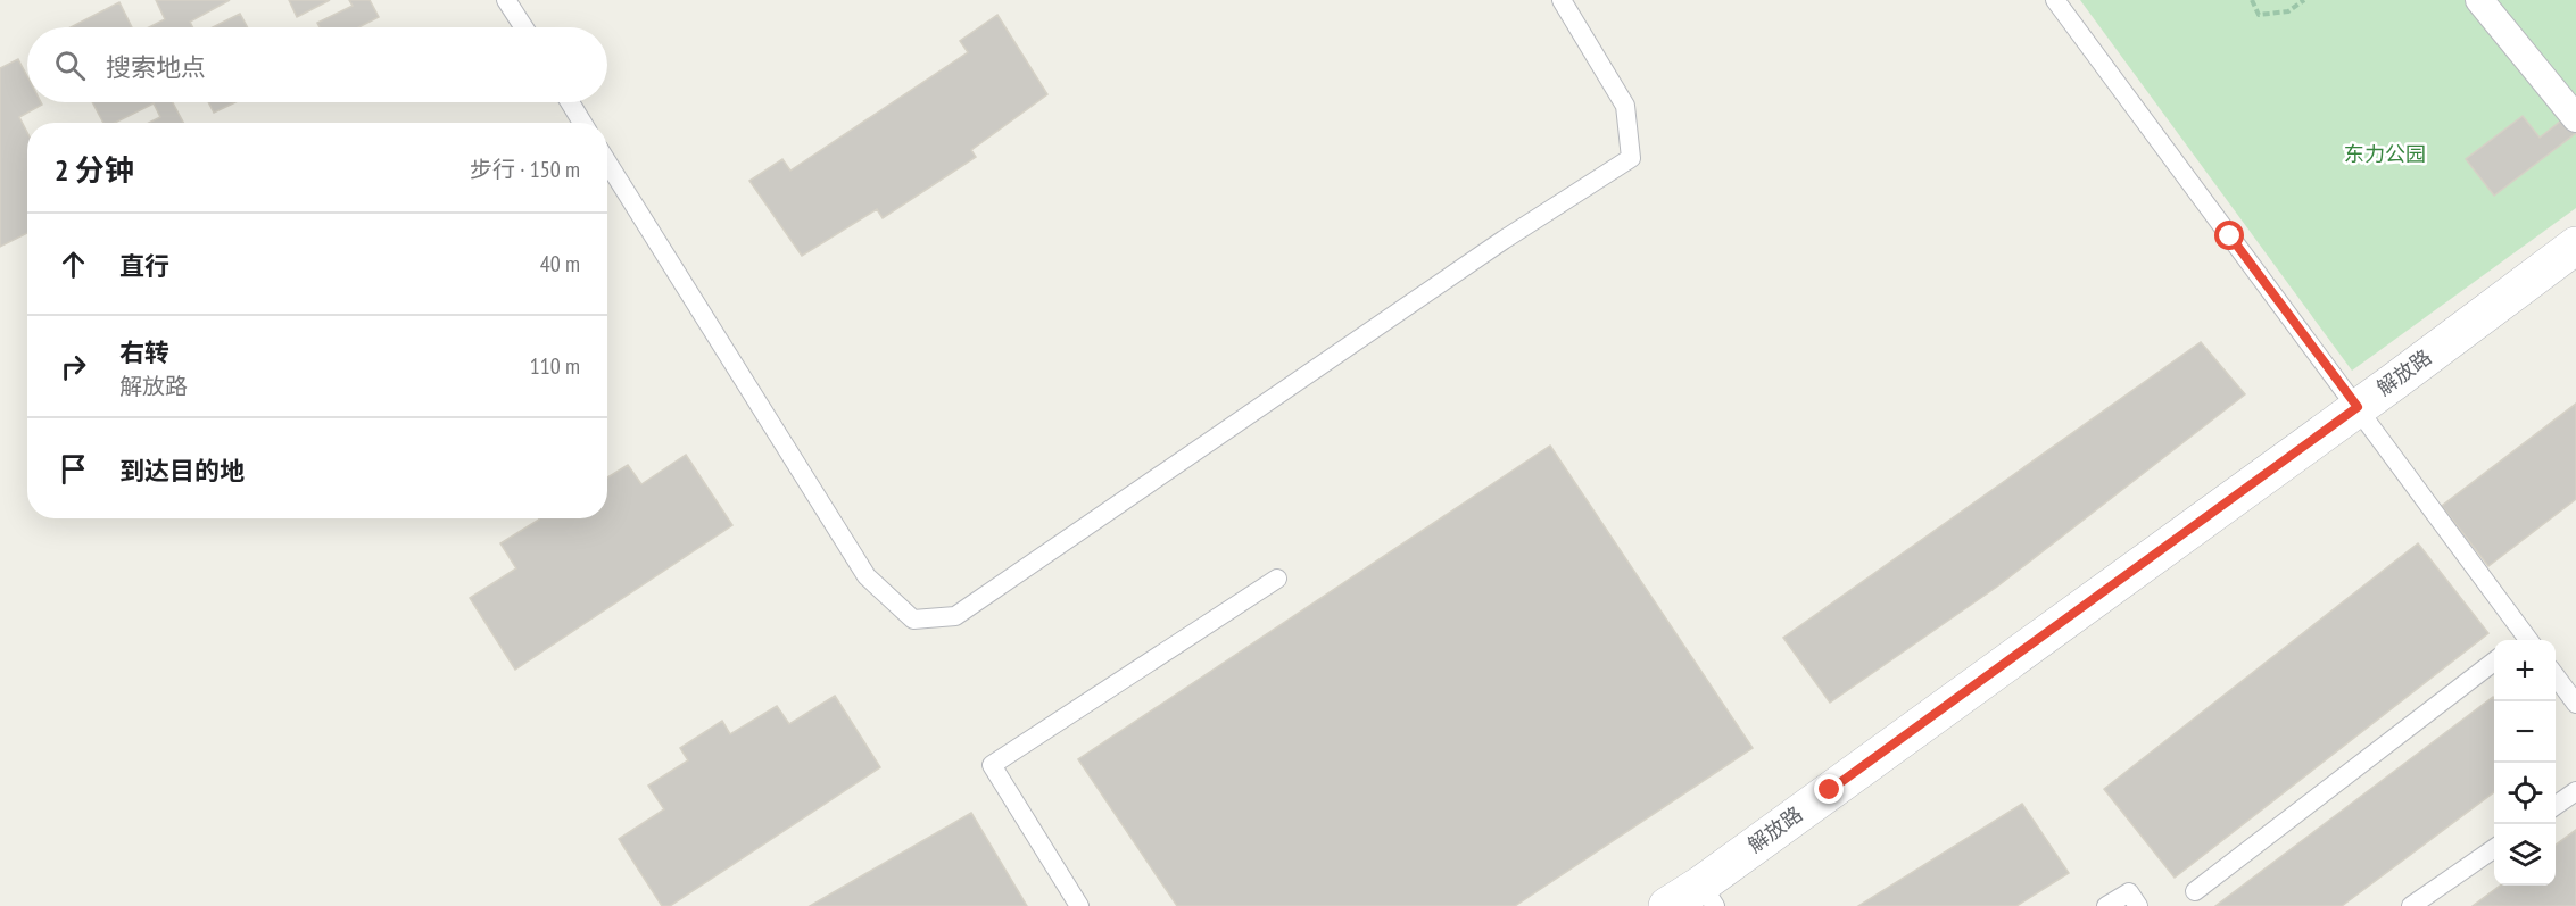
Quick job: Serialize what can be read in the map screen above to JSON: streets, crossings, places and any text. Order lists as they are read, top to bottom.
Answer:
{
  "streets": {
    "street": ["解放路"]
  },
  "parks": ["东力公园"],
  "page": {
    "search": "搜索地点",
    "heading": ["2 分钟", "步行 · 150 m"],
    "list": [
      ["直行", "40 m"],
      ["右转", "解放路", "110 m"],
      "到达目的地"
    ],
    "map_buttons": ["+", "−"]
  }
}
